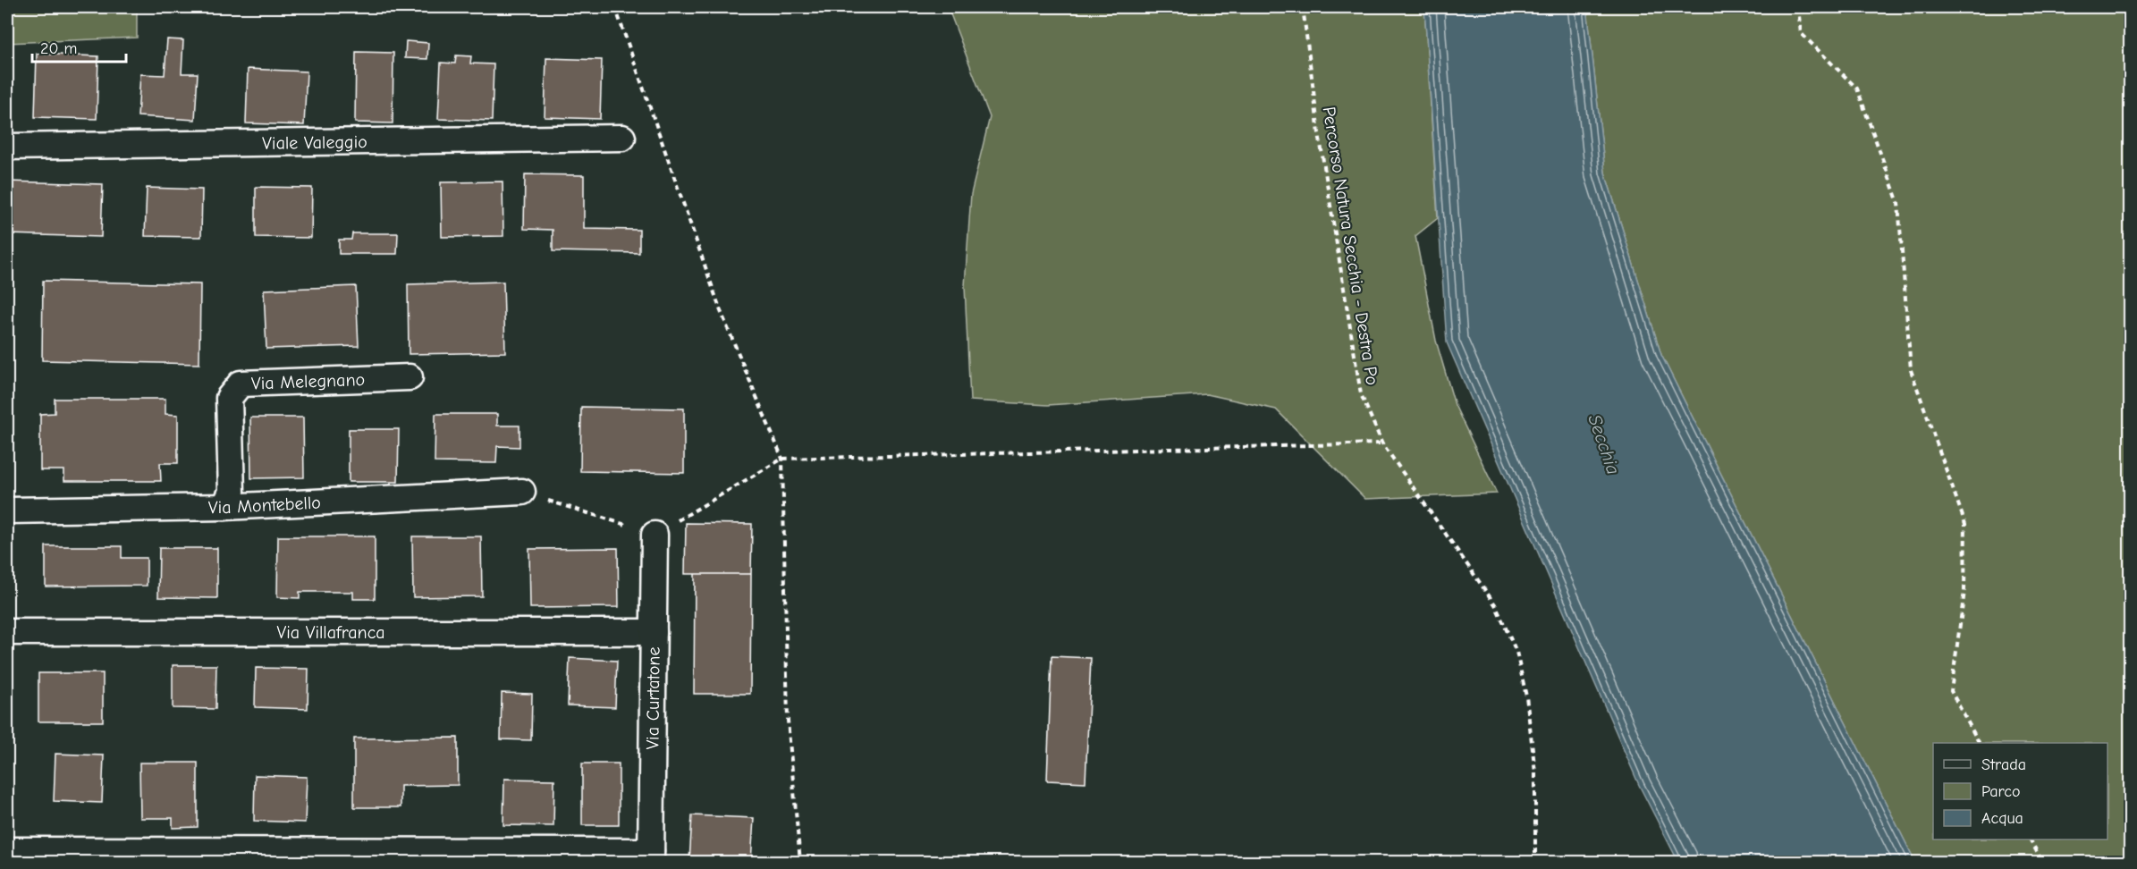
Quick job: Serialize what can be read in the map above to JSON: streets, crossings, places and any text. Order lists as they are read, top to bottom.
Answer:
{
  "streets": {
    "street": [
      "Viale Valeggio",
      "Via Melegnano",
      "Via Montebello",
      "Via Villafranca",
      "Via Curtatone"
    ],
    "path": ["Percorso Natura Secchia - Destra Po"]
  },
  "crossings": [
    ["Via Melegnano", "Via Montebello"],
    ["Via Villafranca", "Via Curtatone"]
  ],
  "water": ["Secchia"],
  "legend": ["Strada", "Parco", "Acqua"],
  "scale_bar": "20 m"
}
